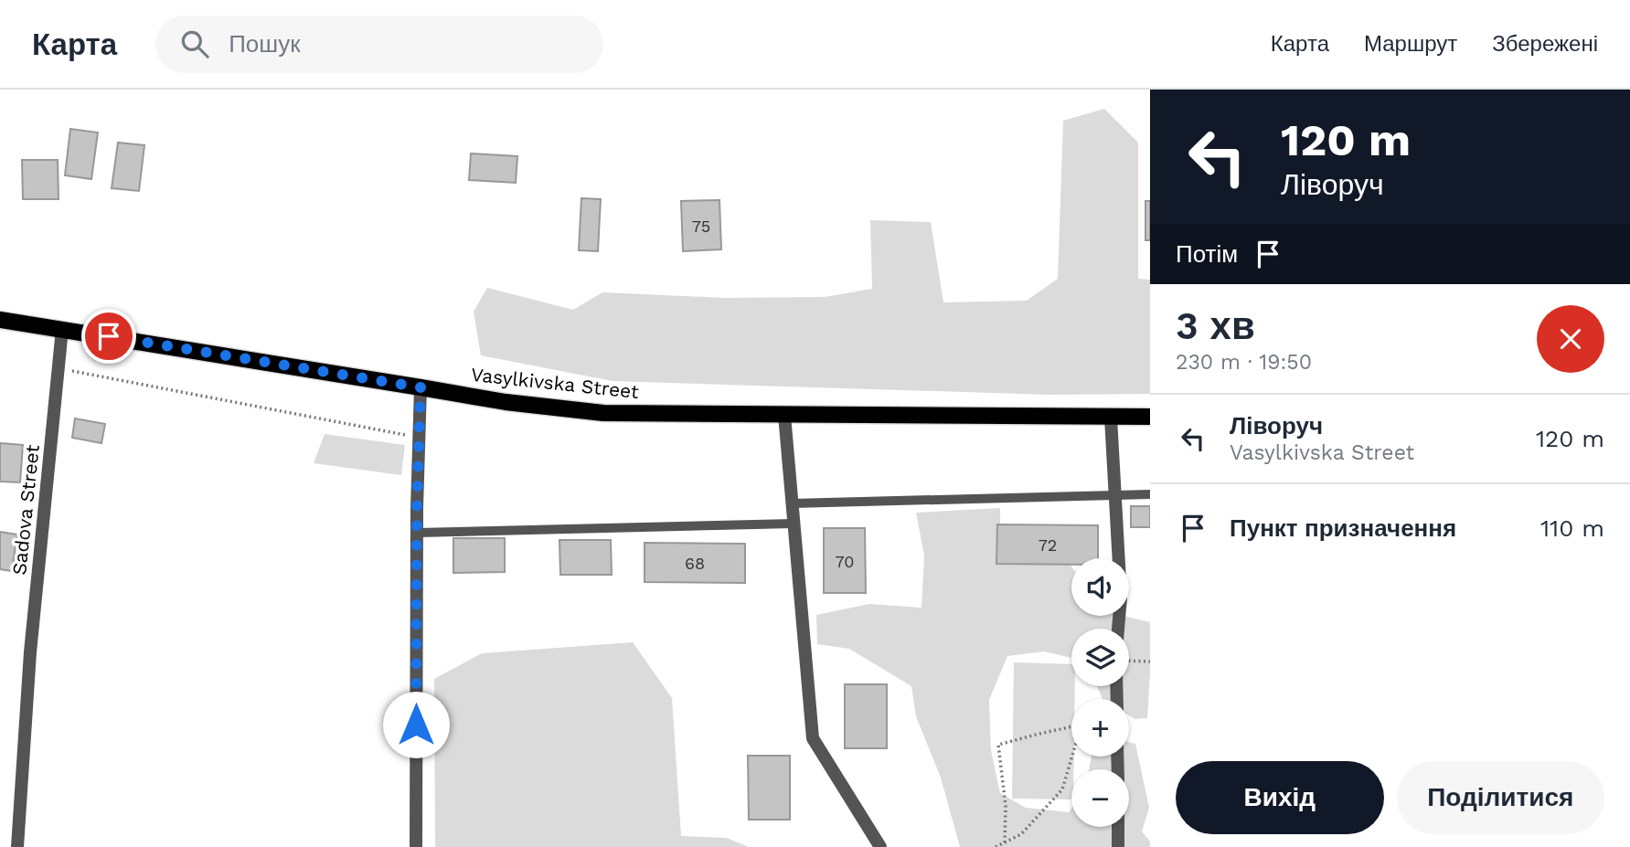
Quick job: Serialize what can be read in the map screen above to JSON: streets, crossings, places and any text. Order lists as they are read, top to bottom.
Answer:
{
  "streets": {
    "main road": ["Vasylkivska Street"],
    "street": ["Sadova Street"]
  },
  "crossings": [
    ["Vasylkivska Street", "Sadova Street"]
  ],
  "house_numbers": [
    "75",
    "72",
    "70",
    "68"
  ],
  "page": {
    "header": "Карта",
    "search": "Пошук",
    "nav": ["Карта", "Маршрут", "Збережені"],
    "turn": ["120 m", "Ліворуч"],
    "then": "Потім",
    "heading": ["3 хв", "230 m · 19:50"],
    "list": [
      {
        "name": "Ліворуч",
        "note": "Vasylkivska Street",
        "value": "120 m"
      },
      {
        "name": "Пункт призначення",
        "value": "110 m"
      }
    ],
    "map_buttons": ["+", "−"],
    "buttons": ["Вихід", "Поділитися"]
  }
}
